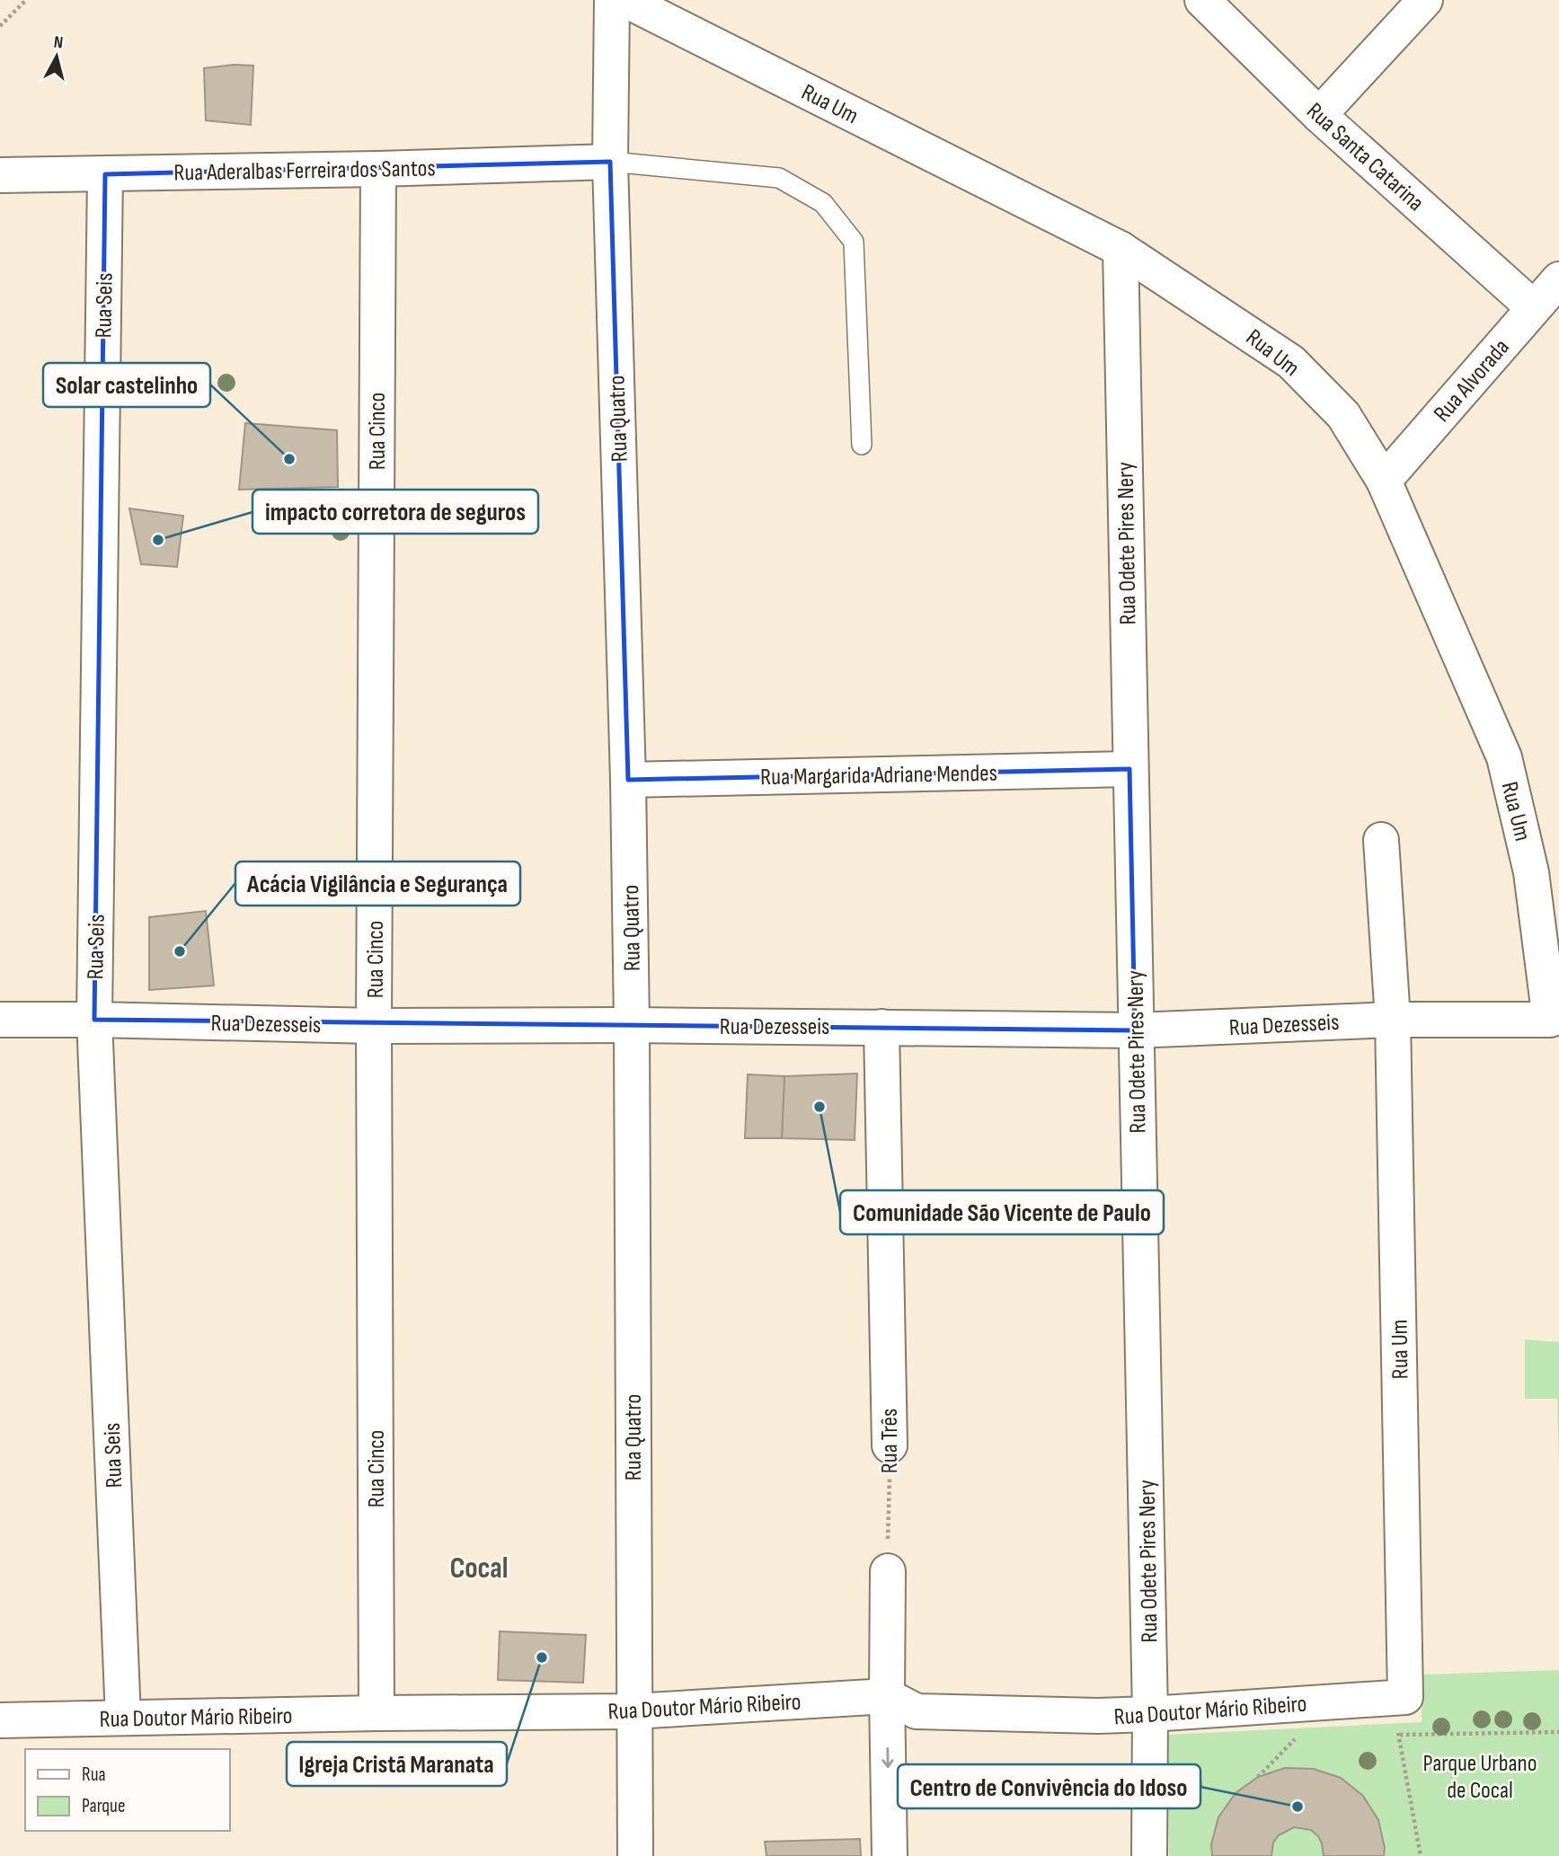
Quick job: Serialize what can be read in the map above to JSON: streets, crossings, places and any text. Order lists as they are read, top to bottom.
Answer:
{
  "streets": {
    "street": [
      "Rua Um",
      "Rua Santa Catarina",
      "Rua Aderalbas Ferreira dos Santos",
      "Rua Seis",
      "Rua Alvorada",
      "Rua Quatro",
      "Rua Cinco",
      "Rua Odete Pires Nery",
      "Rua Margarida Adriane Mendes",
      "Rua Dezesseis",
      "Rua Três",
      "Rua Doutor Mário Ribeiro"
    ]
  },
  "crossings": [
    ["Rua Um", "Rua Alvorada"],
    ["Rua Um", "Rua Odete Pires Nery"],
    ["Rua Um", "Rua Dezesseis"],
    ["Rua Um", "Rua Doutor Mário Ribeiro"],
    ["Rua Santa Catarina", "Rua Alvorada"],
    ["Rua Aderalbas Ferreira dos Santos", "Rua Seis"],
    ["Rua Aderalbas Ferreira dos Santos", "Rua Quatro"],
    ["Rua Aderalbas Ferreira dos Santos", "Rua Cinco"],
    ["Rua Seis", "Rua Dezesseis"],
    ["Rua Seis", "Rua Doutor Mário Ribeiro"],
    ["Rua Quatro", "Rua Margarida Adriane Mendes"],
    ["Rua Quatro", "Rua Dezesseis"],
    ["Rua Quatro", "Rua Doutor Mário Ribeiro"],
    ["Rua Cinco", "Rua Dezesseis"],
    ["Rua Cinco", "Rua Doutor Mário Ribeiro"],
    ["Rua Odete Pires Nery", "Rua Margarida Adriane Mendes"],
    ["Rua Odete Pires Nery", "Rua Dezesseis"],
    ["Rua Odete Pires Nery", "Rua Doutor Mário Ribeiro"],
    ["Rua Dezesseis", "Rua Três"]
  ],
  "districts": ["Cocal"],
  "parks": ["Parque Urbano de Cocal"],
  "places": [
    "Solar castelinho",
    "impacto corretora de seguros",
    "Acácia Vigilância e Segurança",
    "Comunidade São Vicente de Paulo",
    "Igreja Cristã Maranata",
    "Centro de Convivência do Idoso"
  ],
  "legend": ["Rua", "Parque"],
  "north": "top"
}
